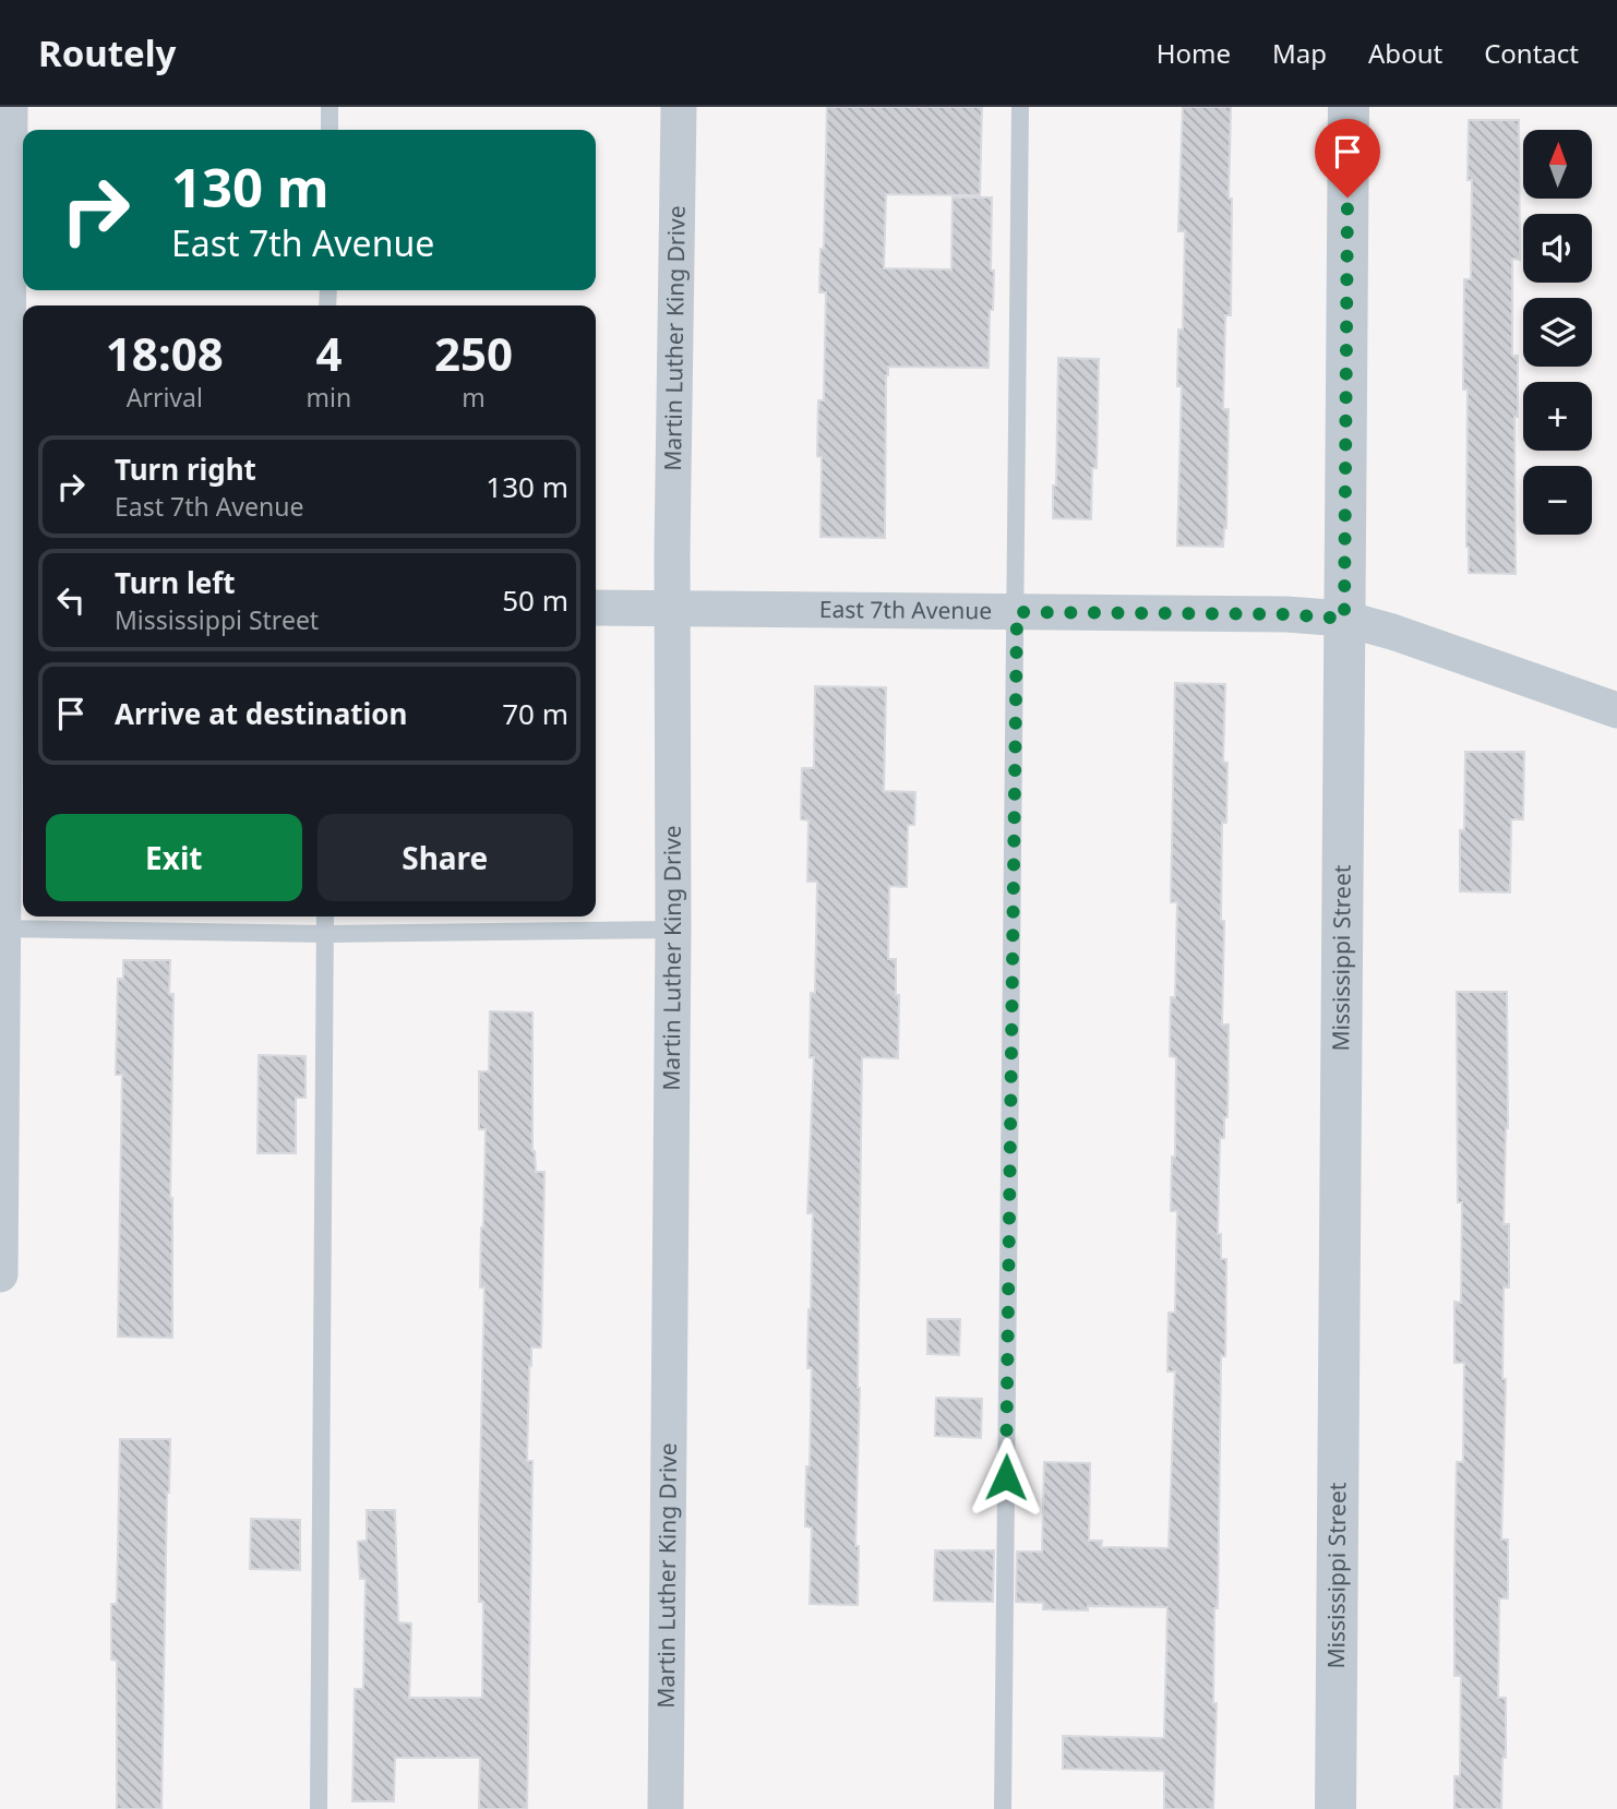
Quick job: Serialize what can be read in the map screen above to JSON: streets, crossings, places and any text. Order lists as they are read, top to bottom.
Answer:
{
  "streets": {
    "street": ["Martin Luther King Drive", "East 7th Avenue", "Mississippi Street"]
  },
  "crossings": [
    ["Martin Luther King Drive", "East 7th Avenue"],
    ["East 7th Avenue", "Mississippi Street"]
  ],
  "north": "top",
  "page": {
    "header": "Routely",
    "nav": [
      "Home",
      "Map",
      "About",
      "Contact"
    ],
    "map_buttons": ["+", "−"],
    "turn": ["130 m", "East 7th Avenue"],
    "eta": [
      "18:08",
      "Arrival",
      "4",
      "min",
      "250",
      "m"
    ],
    "list": [
      {
        "name": "Turn right",
        "note": "East 7th Avenue",
        "value": "130 m"
      },
      {
        "name": "Turn left",
        "note": "Mississippi Street",
        "value": "50 m"
      },
      {
        "name": "Arrive at destination",
        "value": "70 m"
      }
    ],
    "buttons": ["Exit", "Share"]
  }
}
